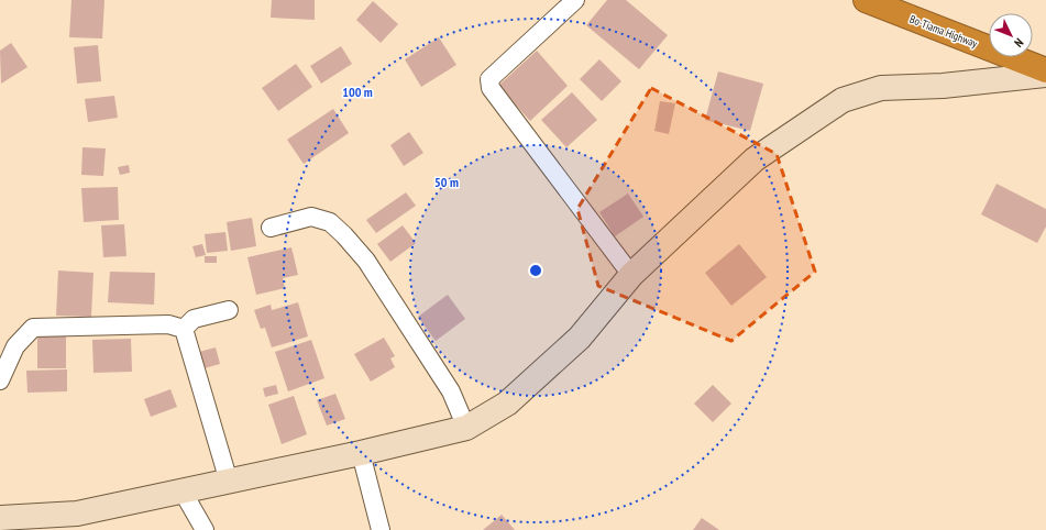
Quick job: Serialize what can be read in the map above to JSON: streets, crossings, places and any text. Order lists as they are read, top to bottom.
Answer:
{
  "streets": {
    "highway": ["Bo-Tiama Highway"]
  },
  "north": "bottom right",
  "rings": ["100 m", "50 m"]
}
